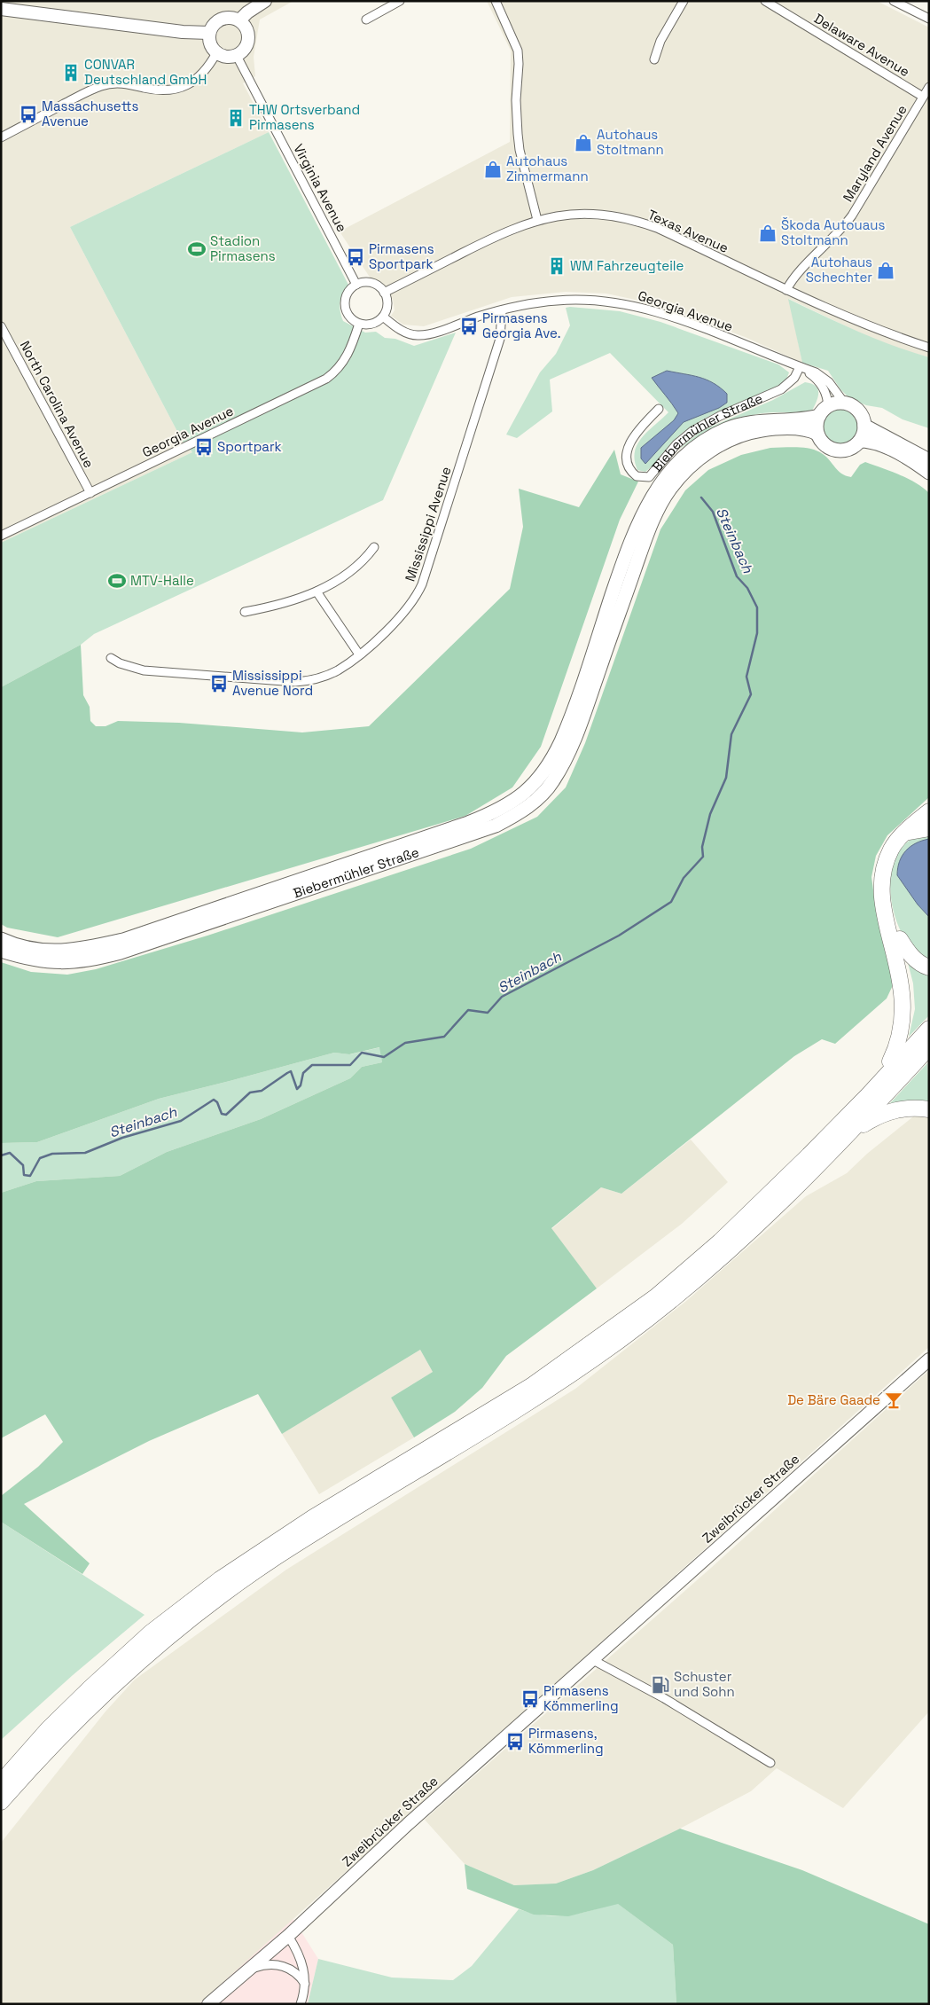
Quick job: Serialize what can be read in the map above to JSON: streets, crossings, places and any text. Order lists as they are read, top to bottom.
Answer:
{
  "streets": {
    "main road": ["Biebermühler Straße"],
    "street": [
      "Delaware Avenue",
      "Maryland Avenue",
      "Virginia Avenue",
      "Texas Avenue",
      "Georgia Avenue",
      "North Carolina Avenue",
      "Mississippi Avenue",
      "Zweibrücker Straße"
    ]
  },
  "crossings": [
    ["Delaware Avenue", "Maryland Avenue"],
    ["Maryland Avenue", "Texas Avenue"],
    ["Virginia Avenue", "Texas Avenue"],
    ["Virginia Avenue", "Georgia Avenue"],
    ["Texas Avenue", "Georgia Avenue"],
    ["Georgia Avenue", "North Carolina Avenue"],
    ["Georgia Avenue", "Biebermühler Straße"],
    ["Georgia Avenue", "Mississippi Avenue"]
  ],
  "water": ["Steinbach"],
  "places": {
    "building": ["CONVAR Deutschland GmbH", "THW Ortsverband Pirmasens", "WM Fahrzeugteile"],
    "bus stop": [
      "Massachusetts Avenue",
      "Pirmasens Sportpark",
      "Pirmasens Georgia Ave.",
      "Sportpark",
      "Mississippi Avenue Nord",
      "Pirmasens Kömmerling",
      "Pirmasens, Kömmerling"
    ],
    "shop": [
      "Autohaus Stoltmann",
      "Autohaus Zimmermann",
      "Škoda Autouaus Stoltmann",
      "Autohaus Schechter"
    ],
    "sports": ["Stadion Pirmasens", "MTV-Halle"],
    "bar": ["De Bäre Gaade"],
    "fuel station": ["Schuster und Sohn"]
  }
}
